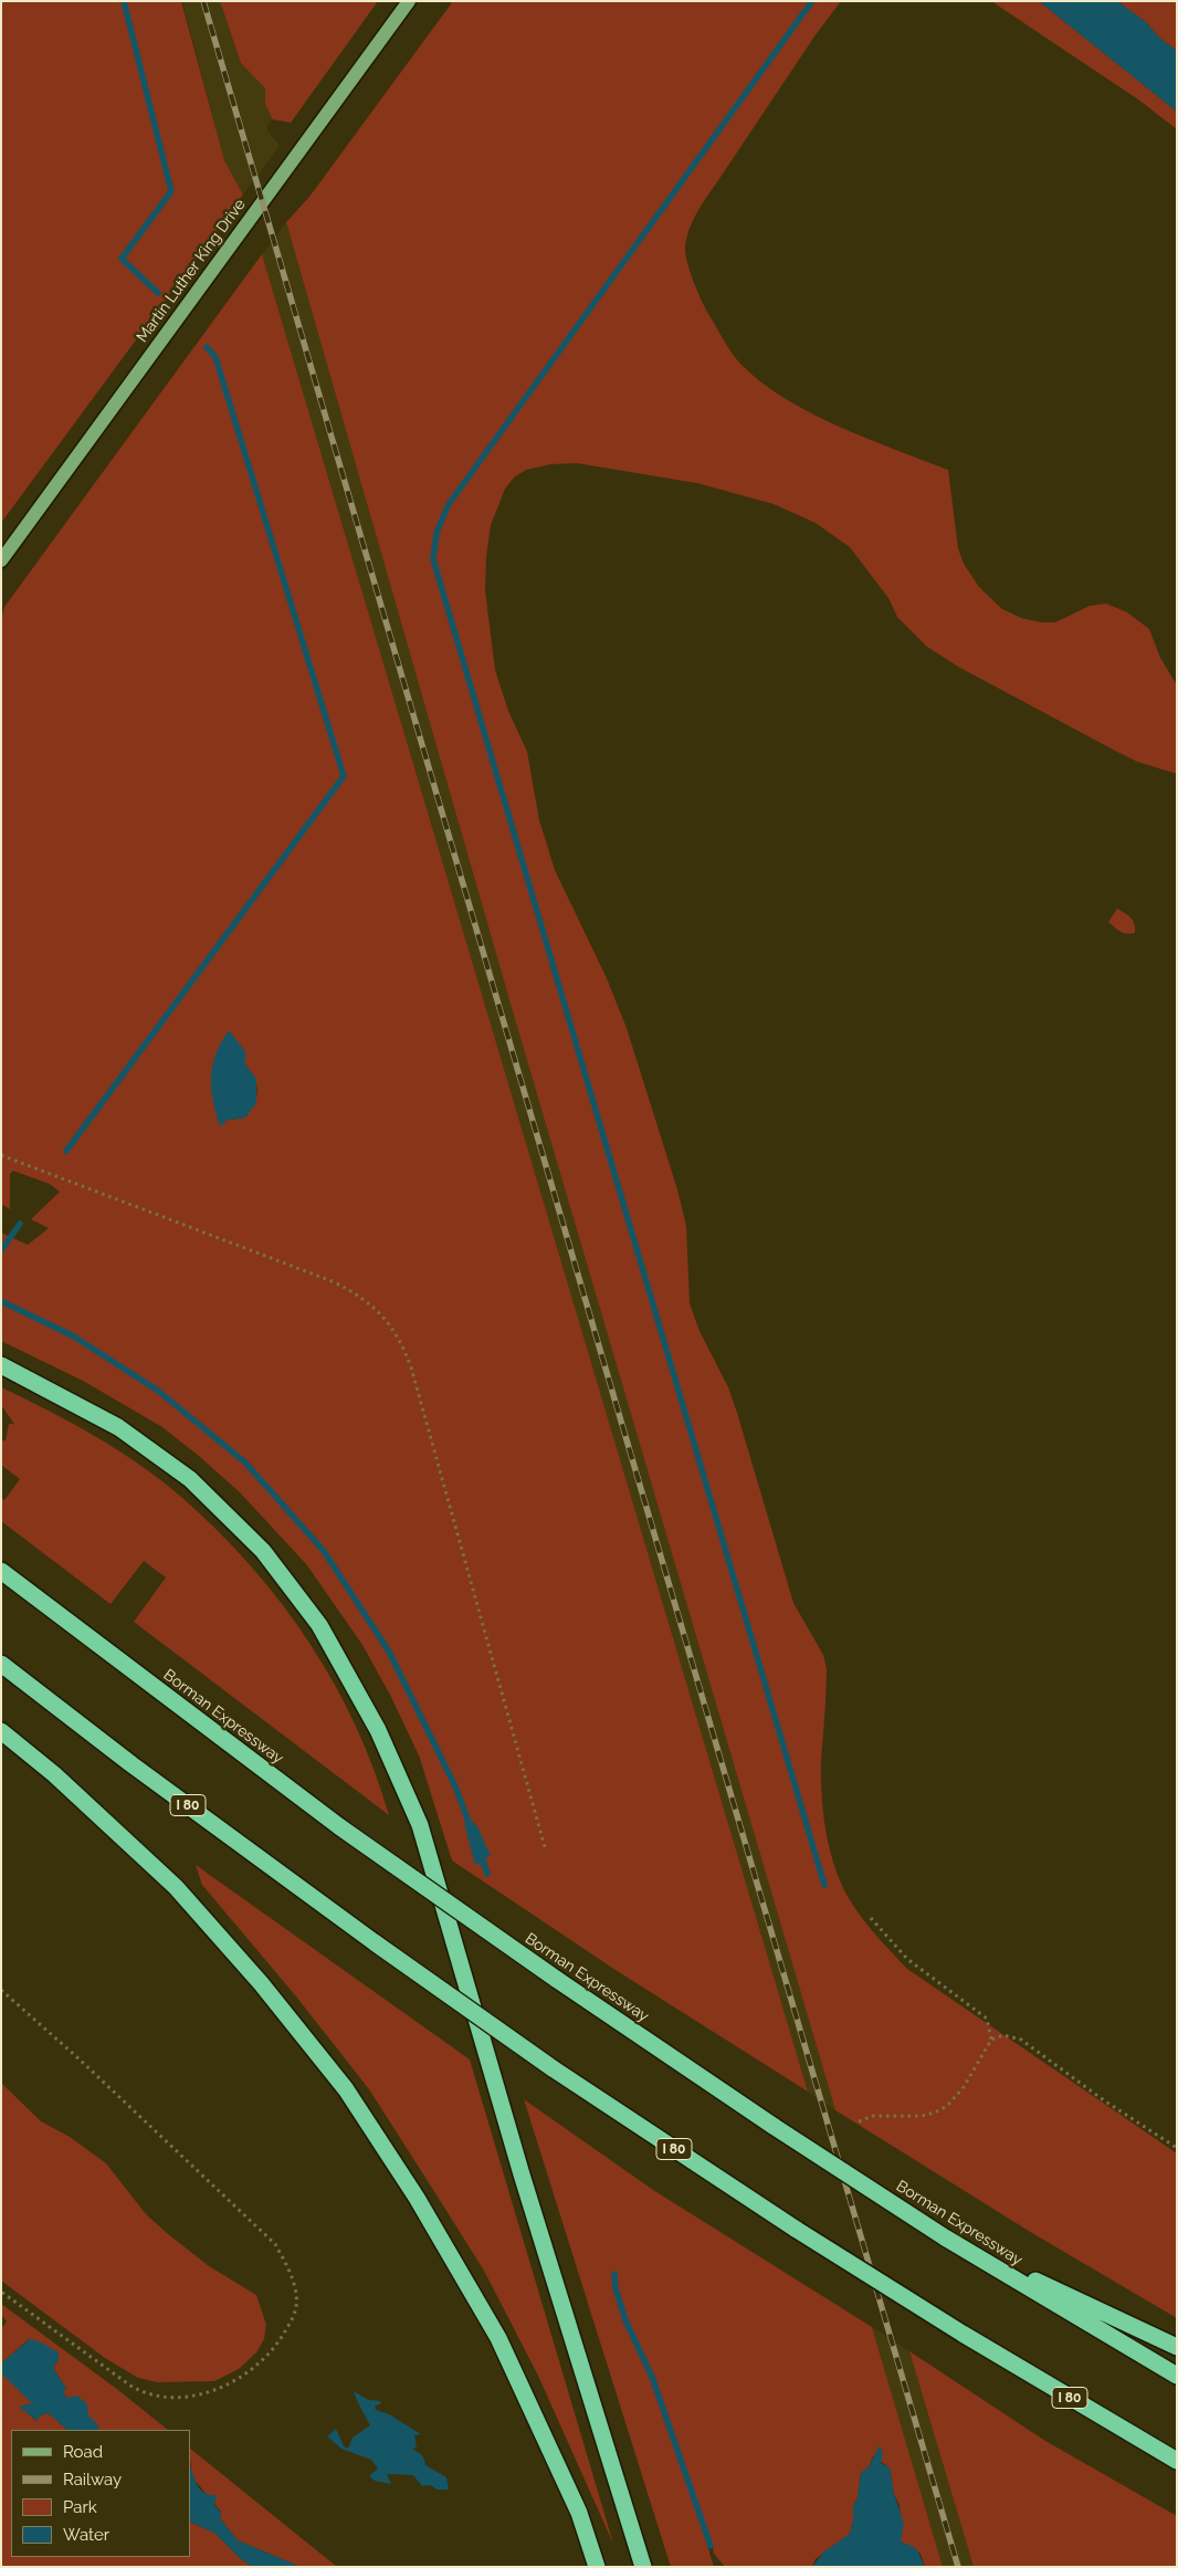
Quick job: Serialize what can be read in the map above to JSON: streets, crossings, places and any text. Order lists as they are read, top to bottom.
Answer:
{
  "streets": {
    "highway": ["Borman Expressway", "I 80"],
    "main road": ["Martin Luther King Drive"]
  },
  "legend": [
    "Road",
    "Railway",
    "Park",
    "Water"
  ]
}
